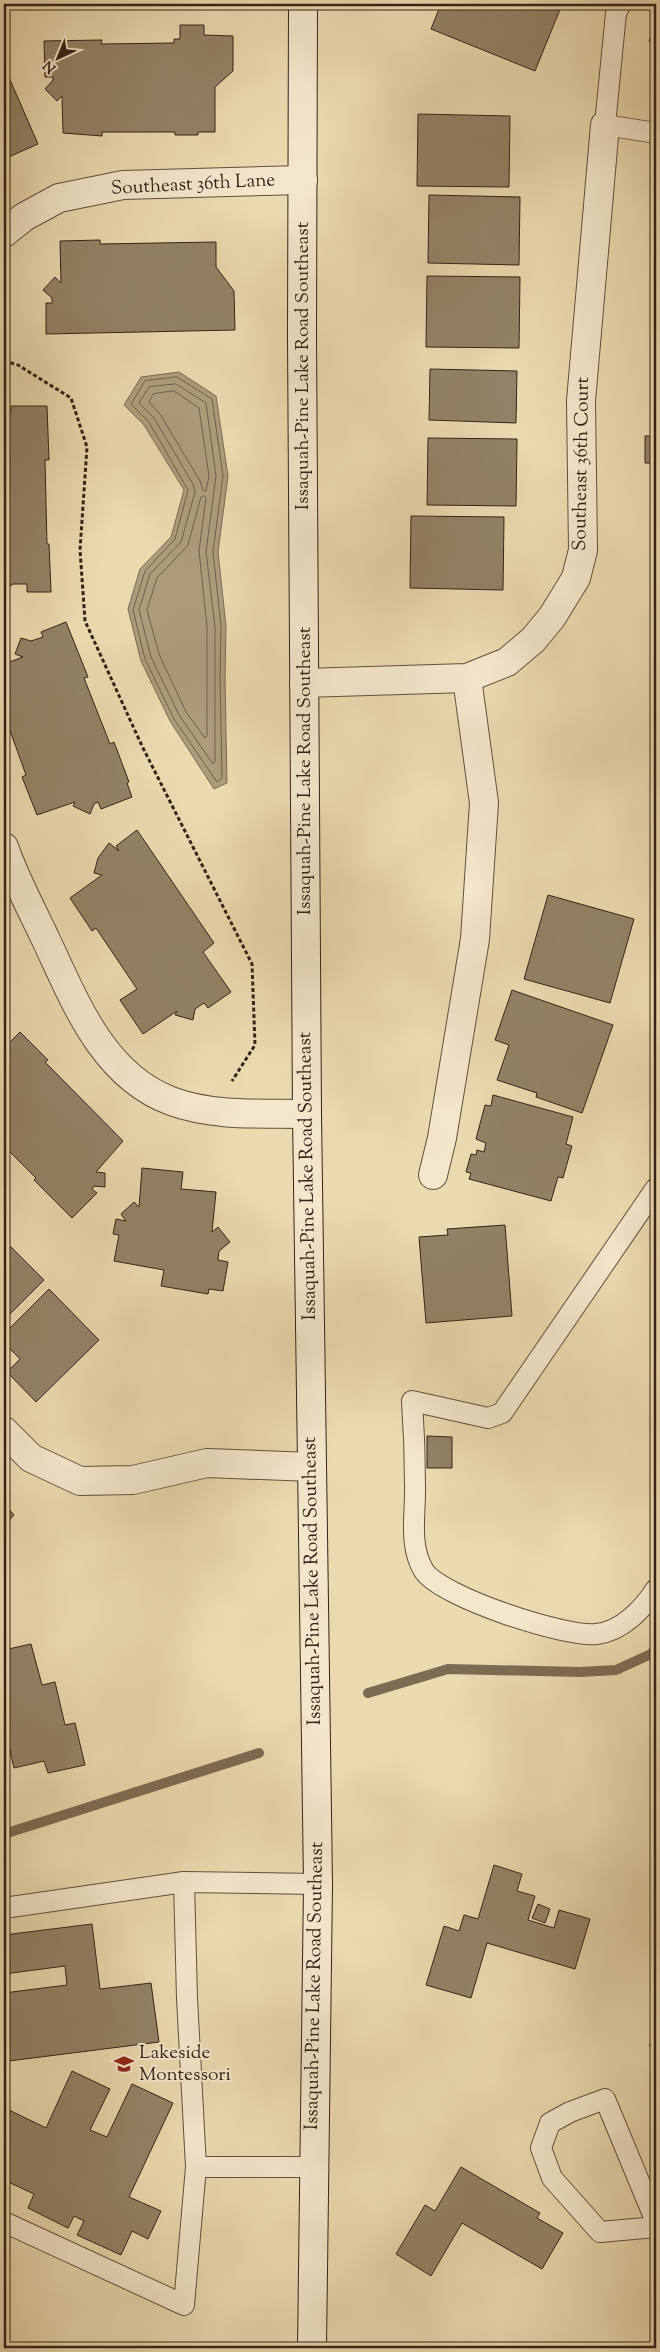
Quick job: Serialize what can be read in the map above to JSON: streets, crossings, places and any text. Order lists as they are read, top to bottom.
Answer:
{
  "streets": {
    "street": ["Southeast 36th Lane", "Issaquah-Pine Lake Road Southeast", "Southeast 36th Court"]
  },
  "crossings": [
    ["Southeast 36th Lane", "Issaquah-Pine Lake Road Southeast"],
    ["Issaquah-Pine Lake Road Southeast", "Southeast 36th Court"]
  ],
  "places": {
    "school or university": ["Lakeside Montessori"]
  },
  "north": "bottom left"
}
